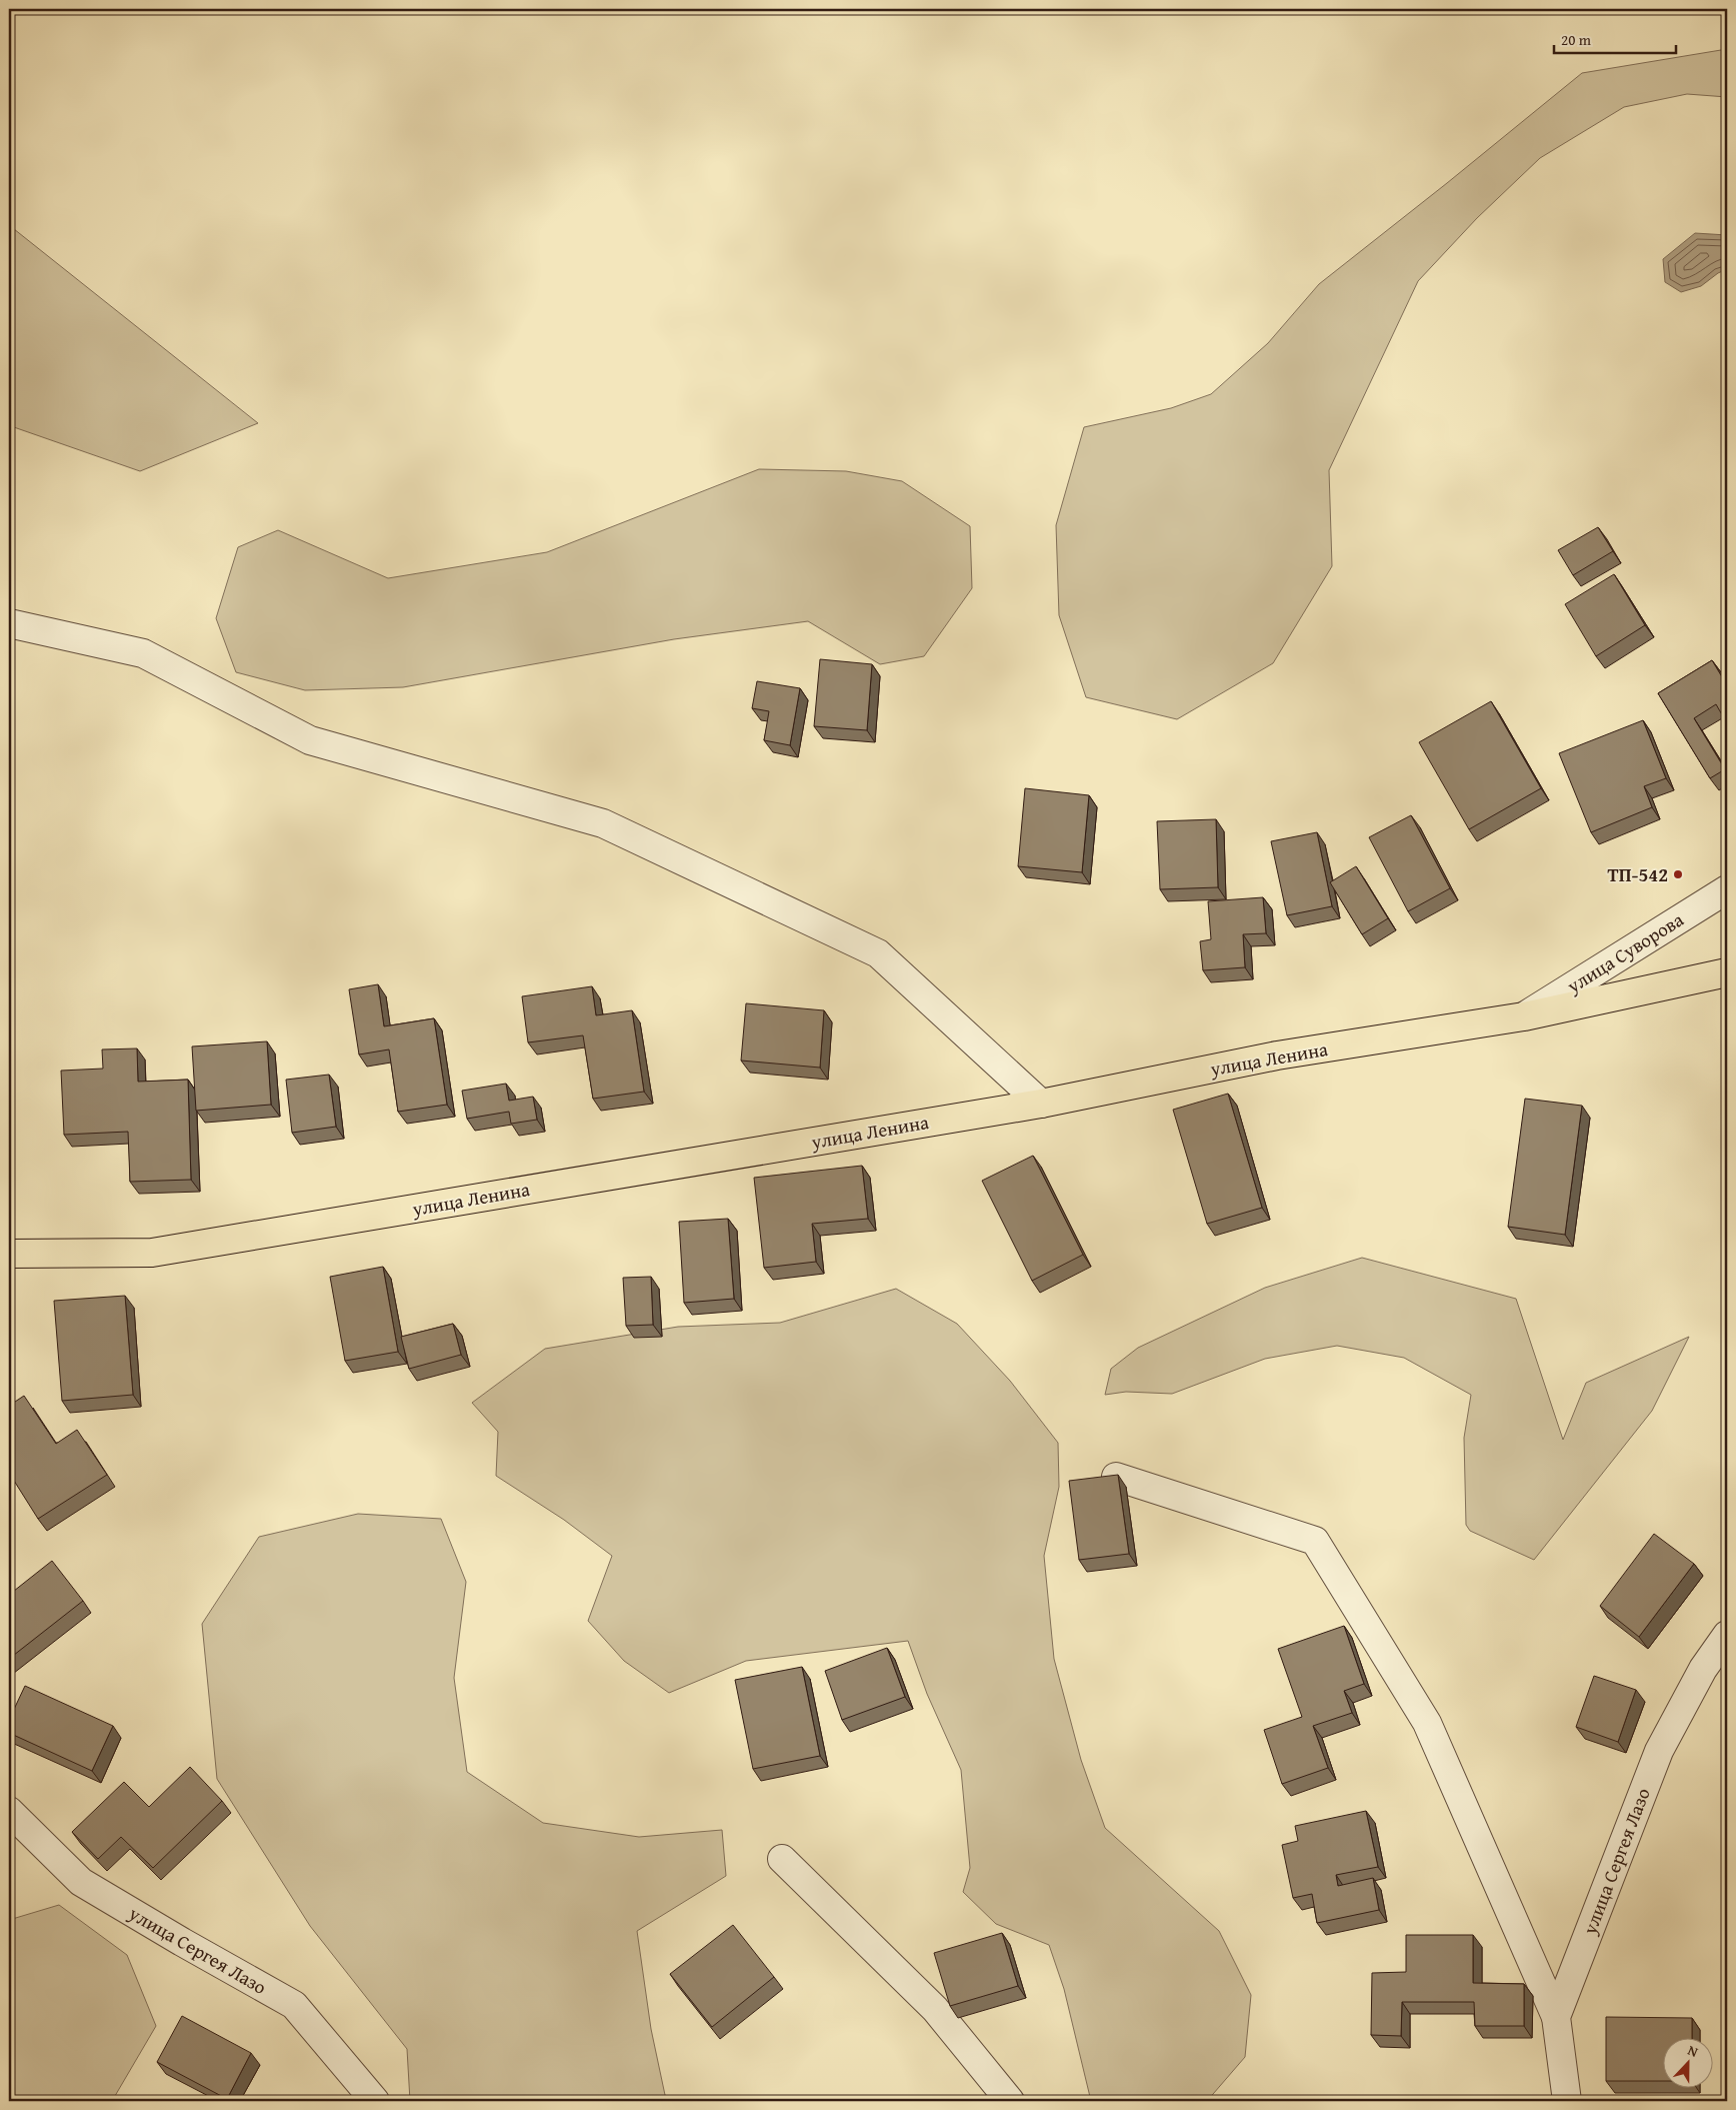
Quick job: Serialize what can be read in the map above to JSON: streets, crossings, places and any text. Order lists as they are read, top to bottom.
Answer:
{
  "streets": {
    "main road": ["улица Ленина"],
    "street": ["улица Суворова", "улица Сергея Лазо"]
  },
  "crossings": [
    ["улица Суворова", "улица Ленина"]
  ],
  "places": ["ТП-542"],
  "scale_bar": "20 m",
  "north": "top"
}
